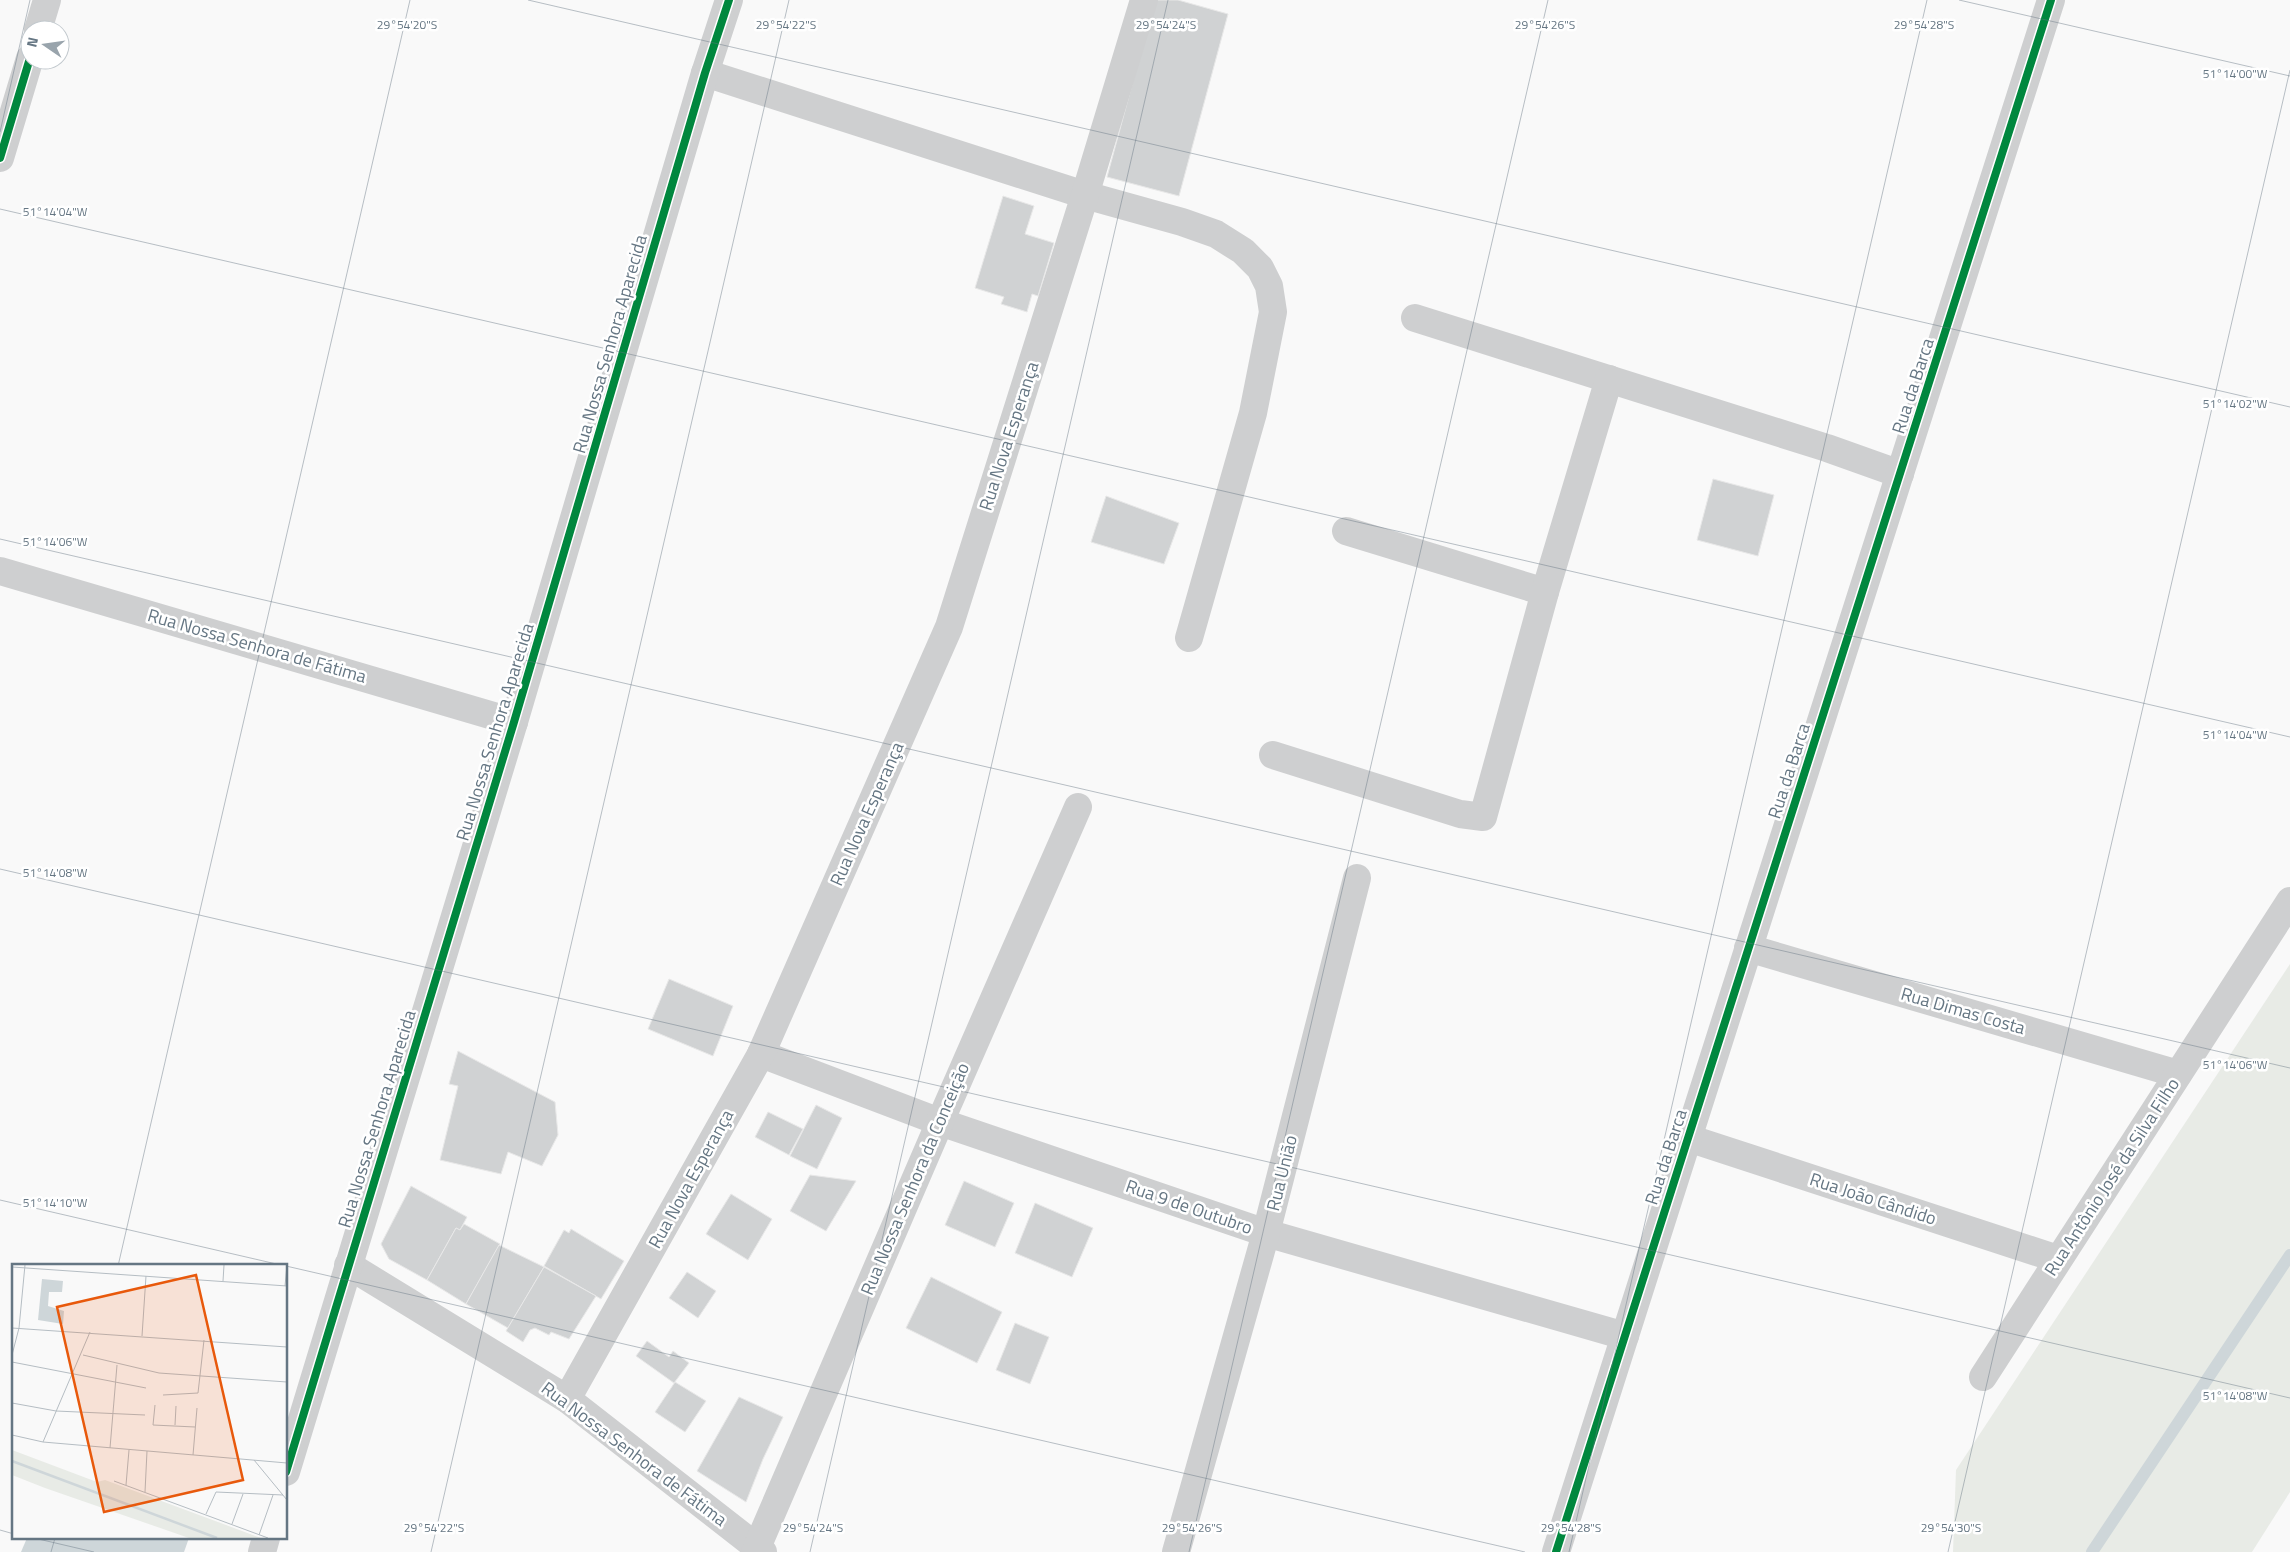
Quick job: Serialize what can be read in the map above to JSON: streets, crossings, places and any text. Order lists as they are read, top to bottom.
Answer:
{
  "streets": {
    "street": [
      "Rua Nossa Senhora Aparecida",
      "Rua da Barca",
      "Rua Nova Esperança",
      "Rua Nossa Senhora de Fátima",
      "Rua Dimas Costa",
      "Rua União",
      "Rua Antônio José da Silva Filho",
      "Rua Nossa Senhora da Conceição",
      "Rua João Cândido",
      "Rua 9 de Outubro"
    ]
  },
  "crossings": [
    ["Rua Nossa Senhora Aparecida", "Rua Nossa Senhora de Fátima"],
    ["Rua da Barca", "Rua Dimas Costa"],
    ["Rua da Barca", "Rua João Cândido"],
    ["Rua da Barca", "Rua 9 de Outubro"],
    ["Rua Nova Esperança", "Rua Nossa Senhora de Fátima"],
    ["Rua Nova Esperança", "Rua 9 de Outubro"],
    ["Rua Nossa Senhora de Fátima", "Rua Nossa Senhora da Conceição"],
    ["Rua Dimas Costa", "Rua Antônio José da Silva Filho"],
    ["Rua União", "Rua 9 de Outubro"],
    ["Rua Antônio José da Silva Filho", "Rua João Cândido"],
    ["Rua Nossa Senhora da Conceição", "Rua 9 de Outubro"]
  ],
  "north": "left",
  "coordinates": [
    "29°54'20\"S",
    "29°54'22\"S",
    "29°54'24\"S",
    "29°54'26\"S",
    "29°54'28\"S",
    "51°14'00\"W",
    "51°14'04\"W",
    "51°14'02\"W",
    "51°14'06\"W",
    "51°14'08\"W",
    "51°14'10\"W",
    "29°54'30\"S"
  ]
}
